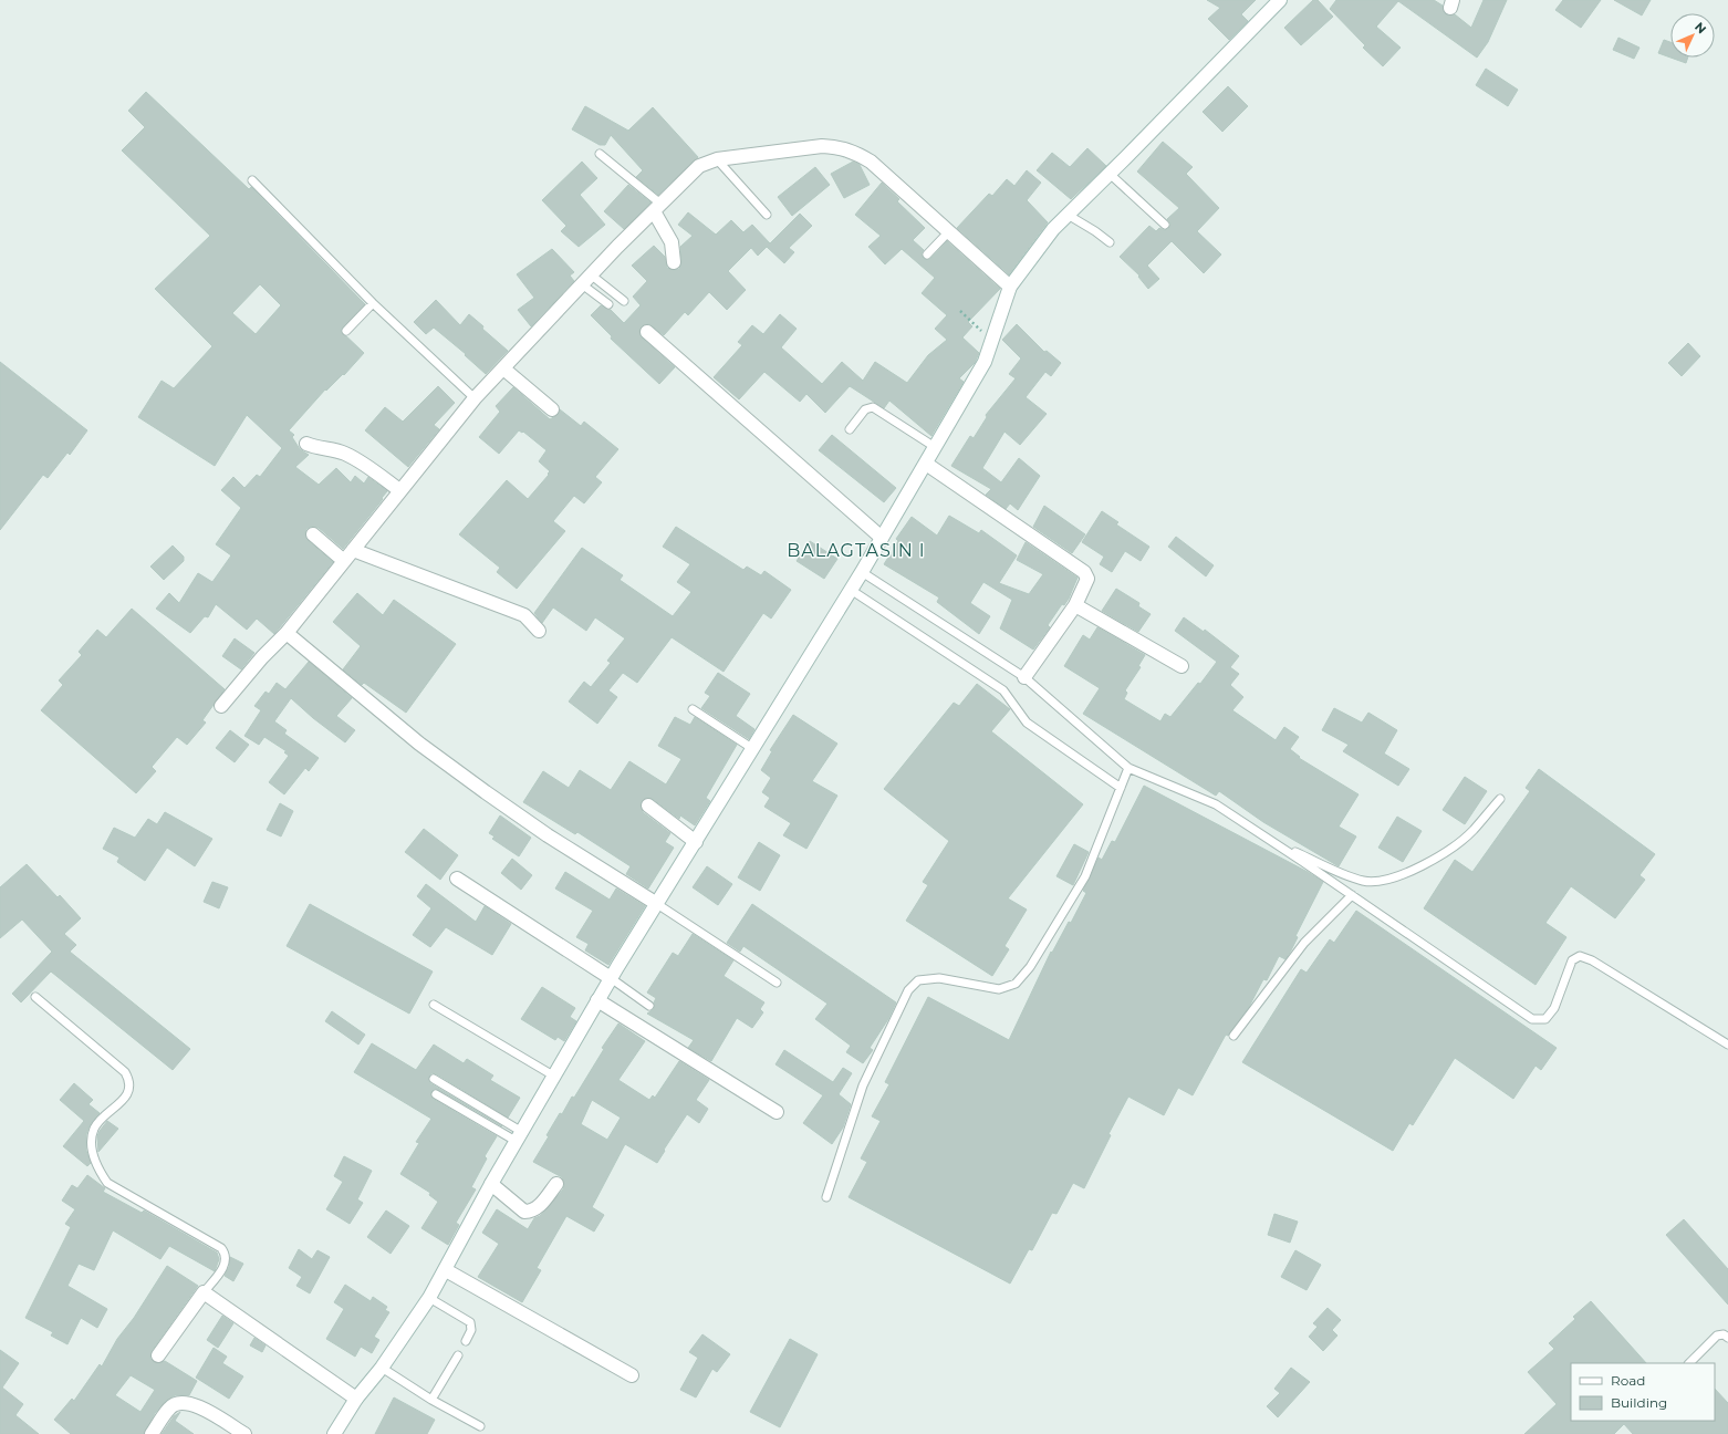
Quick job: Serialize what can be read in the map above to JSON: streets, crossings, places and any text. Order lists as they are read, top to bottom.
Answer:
{
  "districts": ["BALAGTASIN I"],
  "legend": ["Road", "Building"],
  "north": "top right"
}
